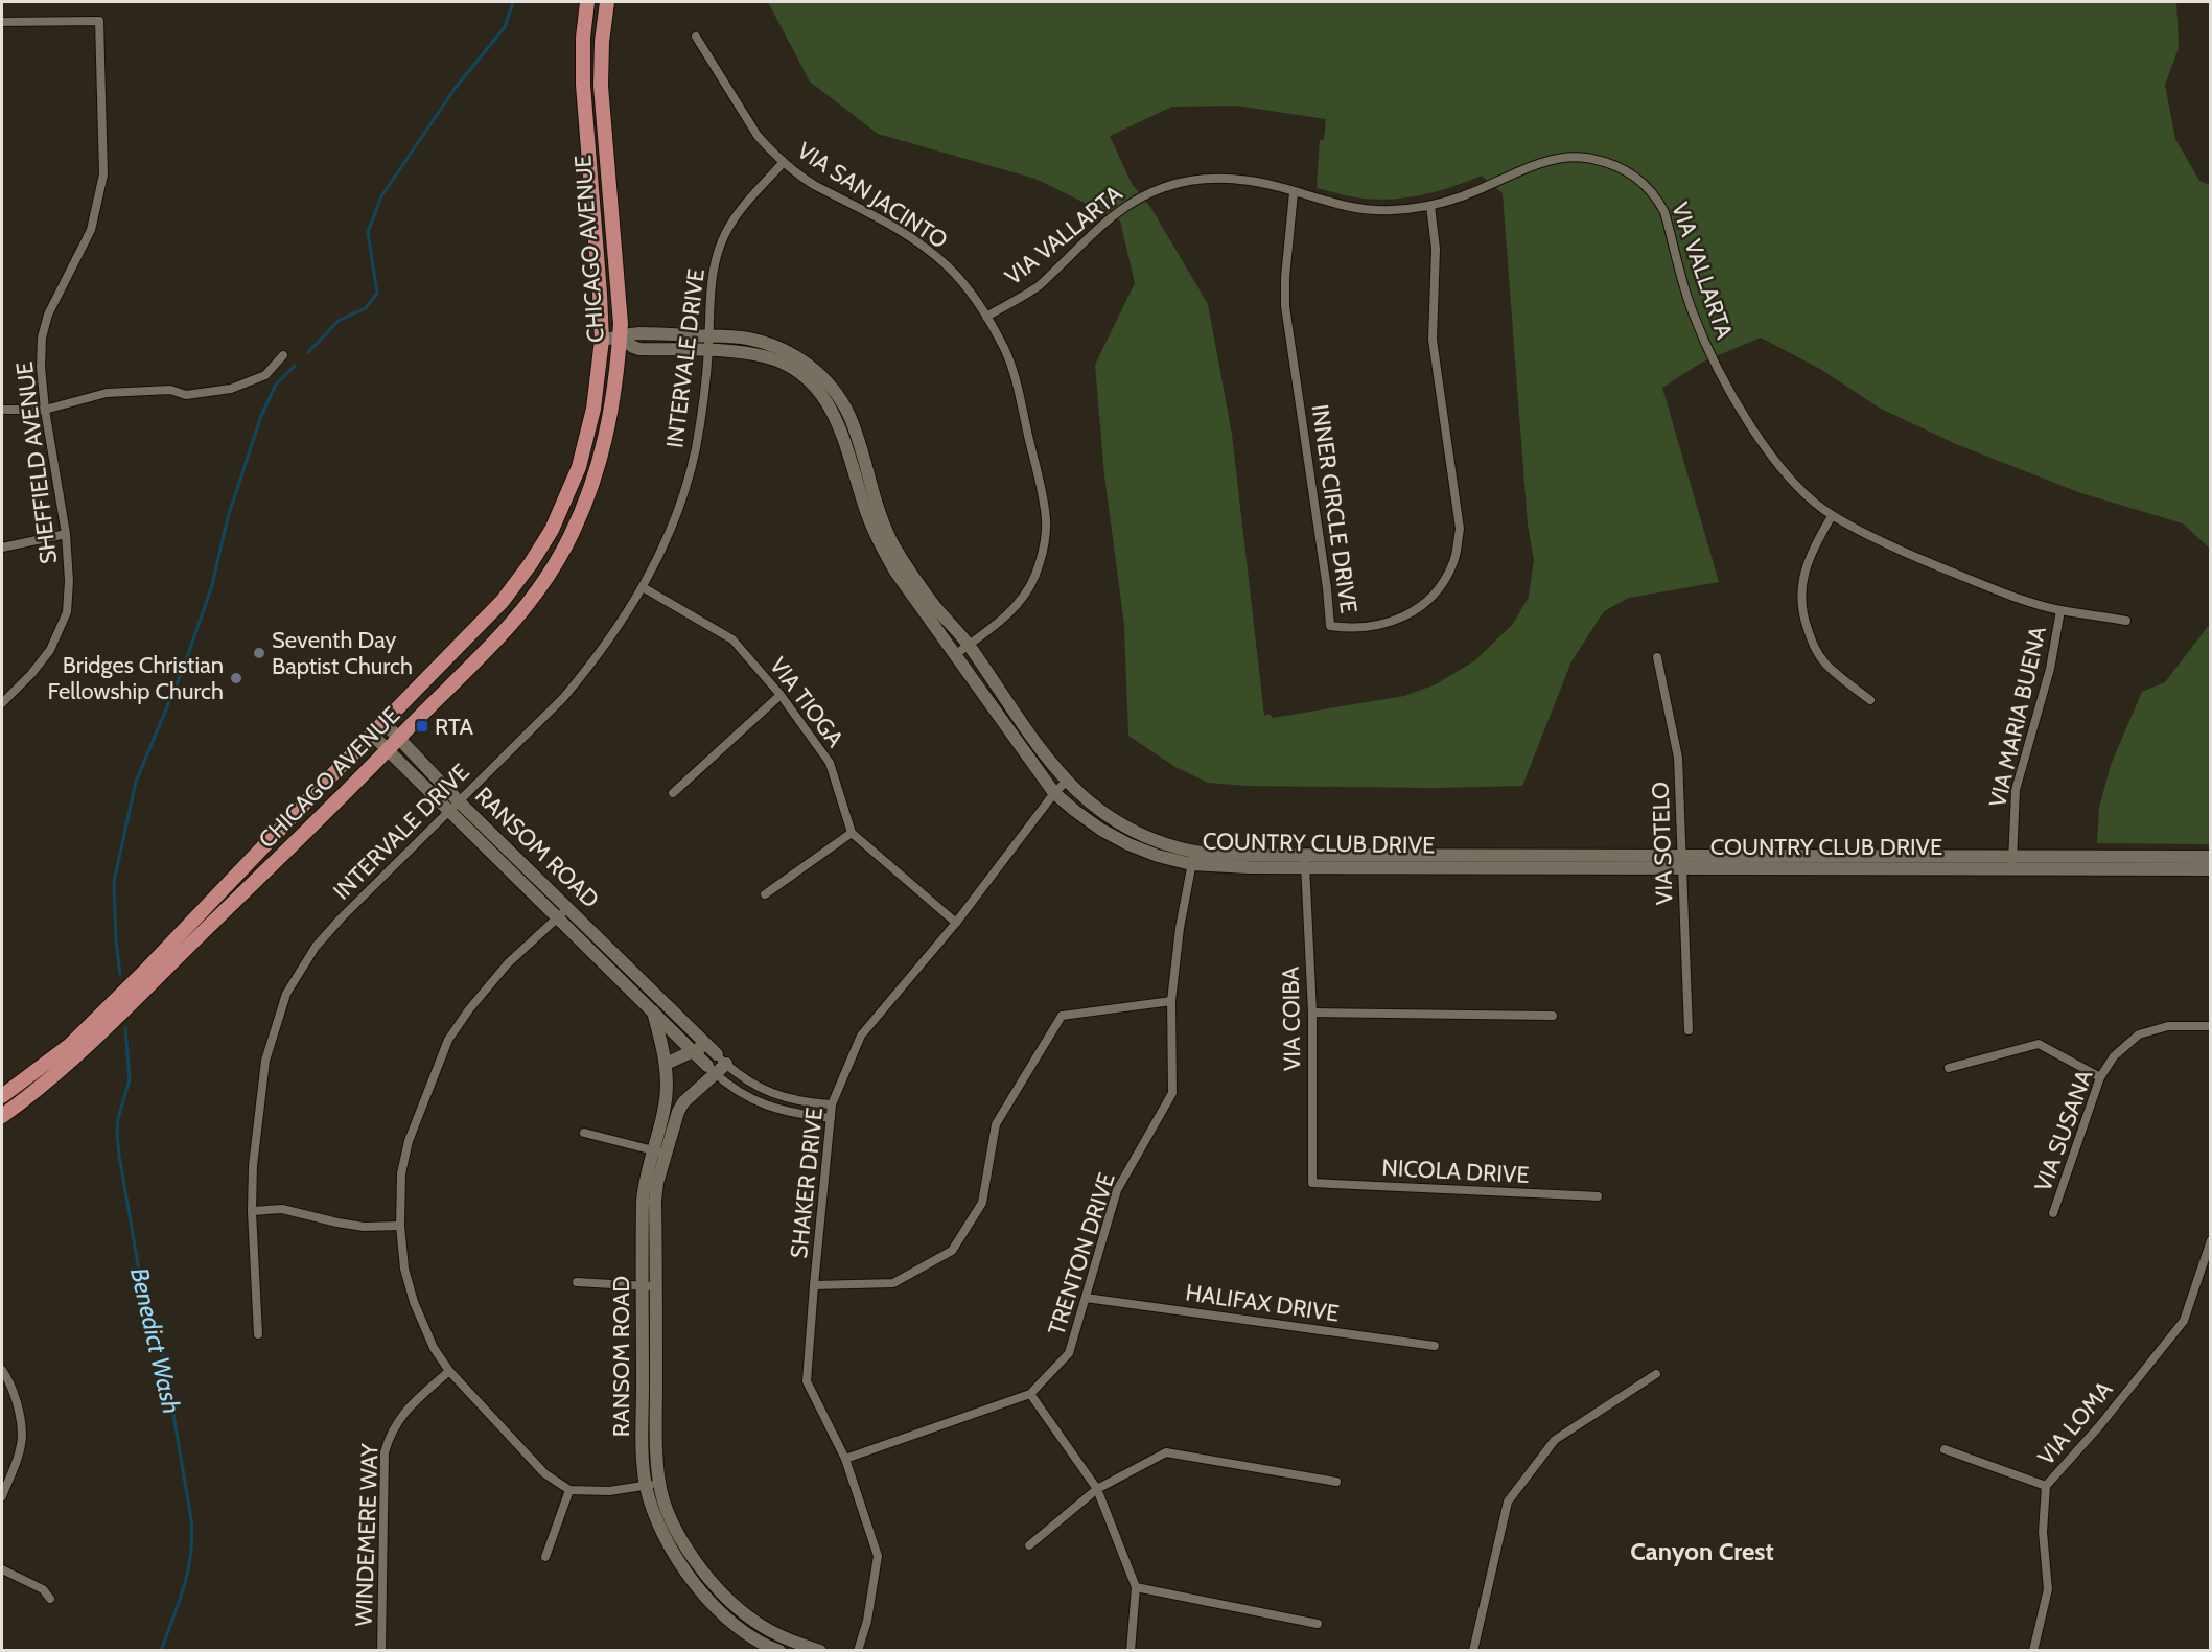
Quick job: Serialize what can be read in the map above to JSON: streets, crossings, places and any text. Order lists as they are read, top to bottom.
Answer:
{
  "streets": {
    "main road": ["CHICAGO AVENUE"],
    "street": [
      "VIA SAN JACINTO",
      "VIA VALLARTA",
      "INTERVALE DRIVE",
      "SHEFFIELD AVENUE",
      "INNER CIRCLE DRIVE",
      "VIA TIOGA",
      "VIA MARIA BUENA",
      "COUNTRY CLUB DRIVE",
      "VIA SOTELO",
      "RANSOM ROAD",
      "VIA COIBA",
      "VIA SUSANA",
      "NICOLA DRIVE",
      "SHAKER DRIVE",
      "TRENTON DRIVE",
      "HALIFAX DRIVE",
      "VIA LOMA",
      "WINDEMERE WAY"
    ]
  },
  "crossings": [
    ["VIA SAN JACINTO", "VIA VALLARTA"],
    ["VIA SAN JACINTO", "INTERVALE DRIVE"],
    ["VIA SAN JACINTO", "COUNTRY CLUB DRIVE"],
    ["VIA VALLARTA", "INNER CIRCLE DRIVE"],
    ["VIA VALLARTA", "VIA MARIA BUENA"],
    ["CHICAGO AVENUE", "COUNTRY CLUB DRIVE"],
    ["CHICAGO AVENUE", "RANSOM ROAD"],
    ["INTERVALE DRIVE", "VIA TIOGA"],
    ["INTERVALE DRIVE", "COUNTRY CLUB DRIVE"],
    ["INTERVALE DRIVE", "RANSOM ROAD"],
    ["VIA MARIA BUENA", "COUNTRY CLUB DRIVE"],
    ["COUNTRY CLUB DRIVE", "VIA SOTELO"],
    ["COUNTRY CLUB DRIVE", "VIA COIBA"],
    ["COUNTRY CLUB DRIVE", "SHAKER DRIVE"],
    ["COUNTRY CLUB DRIVE", "TRENTON DRIVE"],
    ["VIA COIBA", "NICOLA DRIVE"],
    ["SHAKER DRIVE", "TRENTON DRIVE"],
    ["TRENTON DRIVE", "HALIFAX DRIVE"]
  ],
  "districts": ["Canyon Crest"],
  "water": ["Benedict Wash"],
  "places": {
    "other": ["Seventh Day Baptist Church", "Bridges Christian Fellowship Church"],
    "transit": ["RTA"]
  }
}
